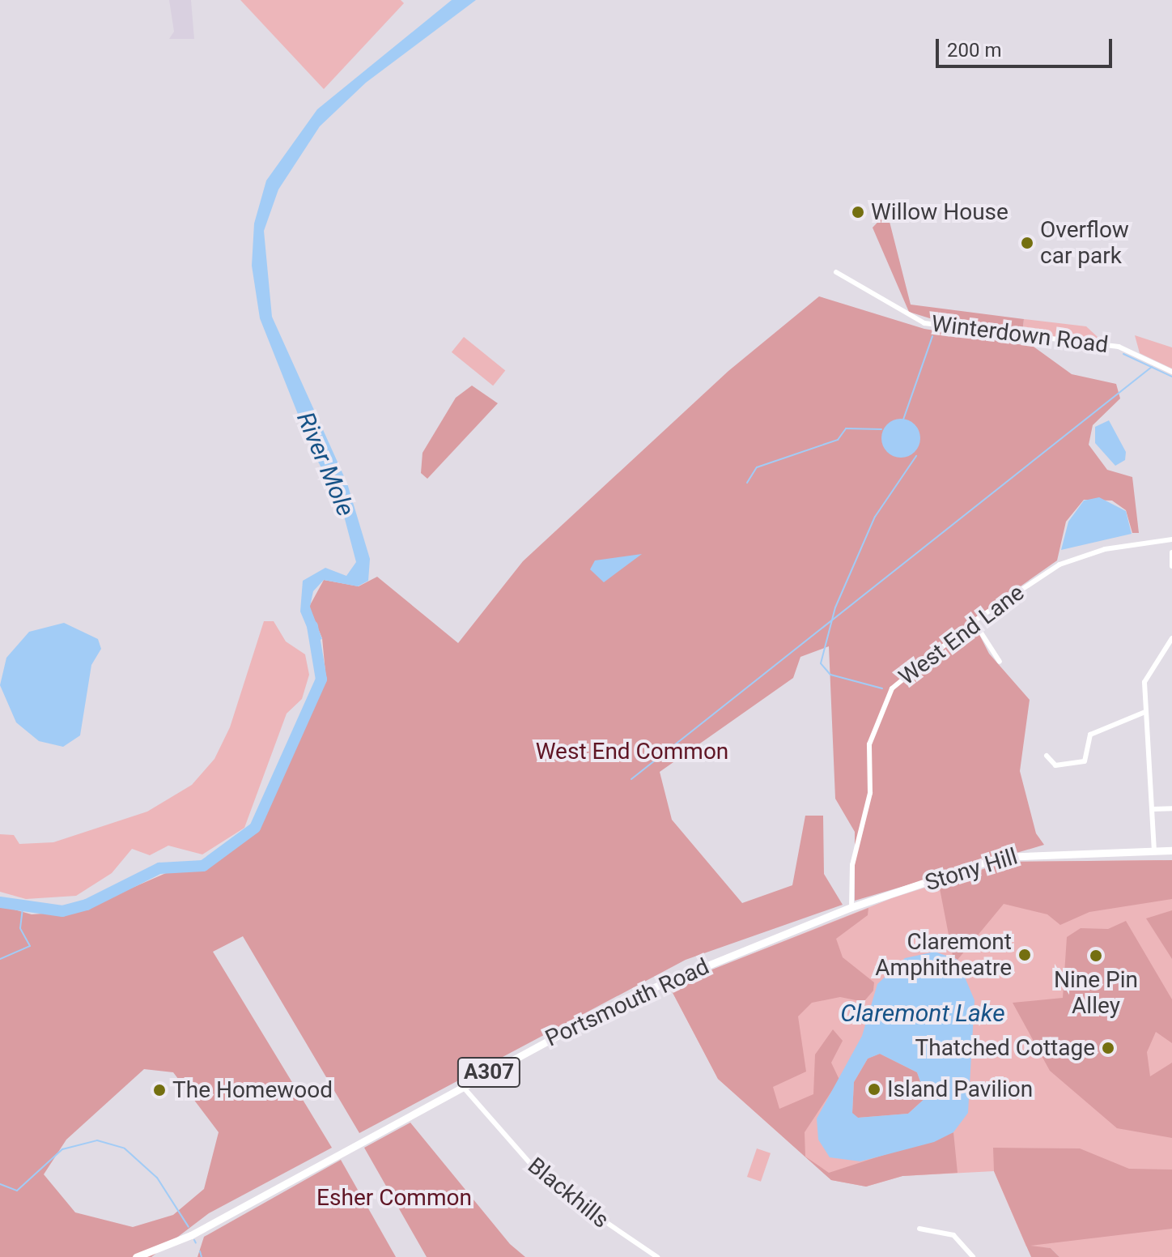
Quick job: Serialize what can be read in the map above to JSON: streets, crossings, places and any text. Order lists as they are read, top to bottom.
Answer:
{
  "streets": {
    "main road": ["Stony Hill", "Portsmouth Road", "A307"],
    "street": ["Winterdown Road", "West End Lane", "Blackhills"]
  },
  "crossings": [
    ["West End Lane", "Stony Hill"],
    ["West End Lane", "Portsmouth Road"],
    ["Stony Hill", "Portsmouth Road"],
    ["Portsmouth Road", "Blackhills"]
  ],
  "water": ["River Mole", "Claremont Lake"],
  "parks": ["West End Common", "Esher Common"],
  "places": [
    "Willow House",
    "Overflow car park",
    "Claremont Amphitheatre",
    "Nine Pin Alley",
    "Thatched Cottage",
    "Island Pavilion",
    "The Homewood"
  ],
  "scale_bar": "200 m"
}
